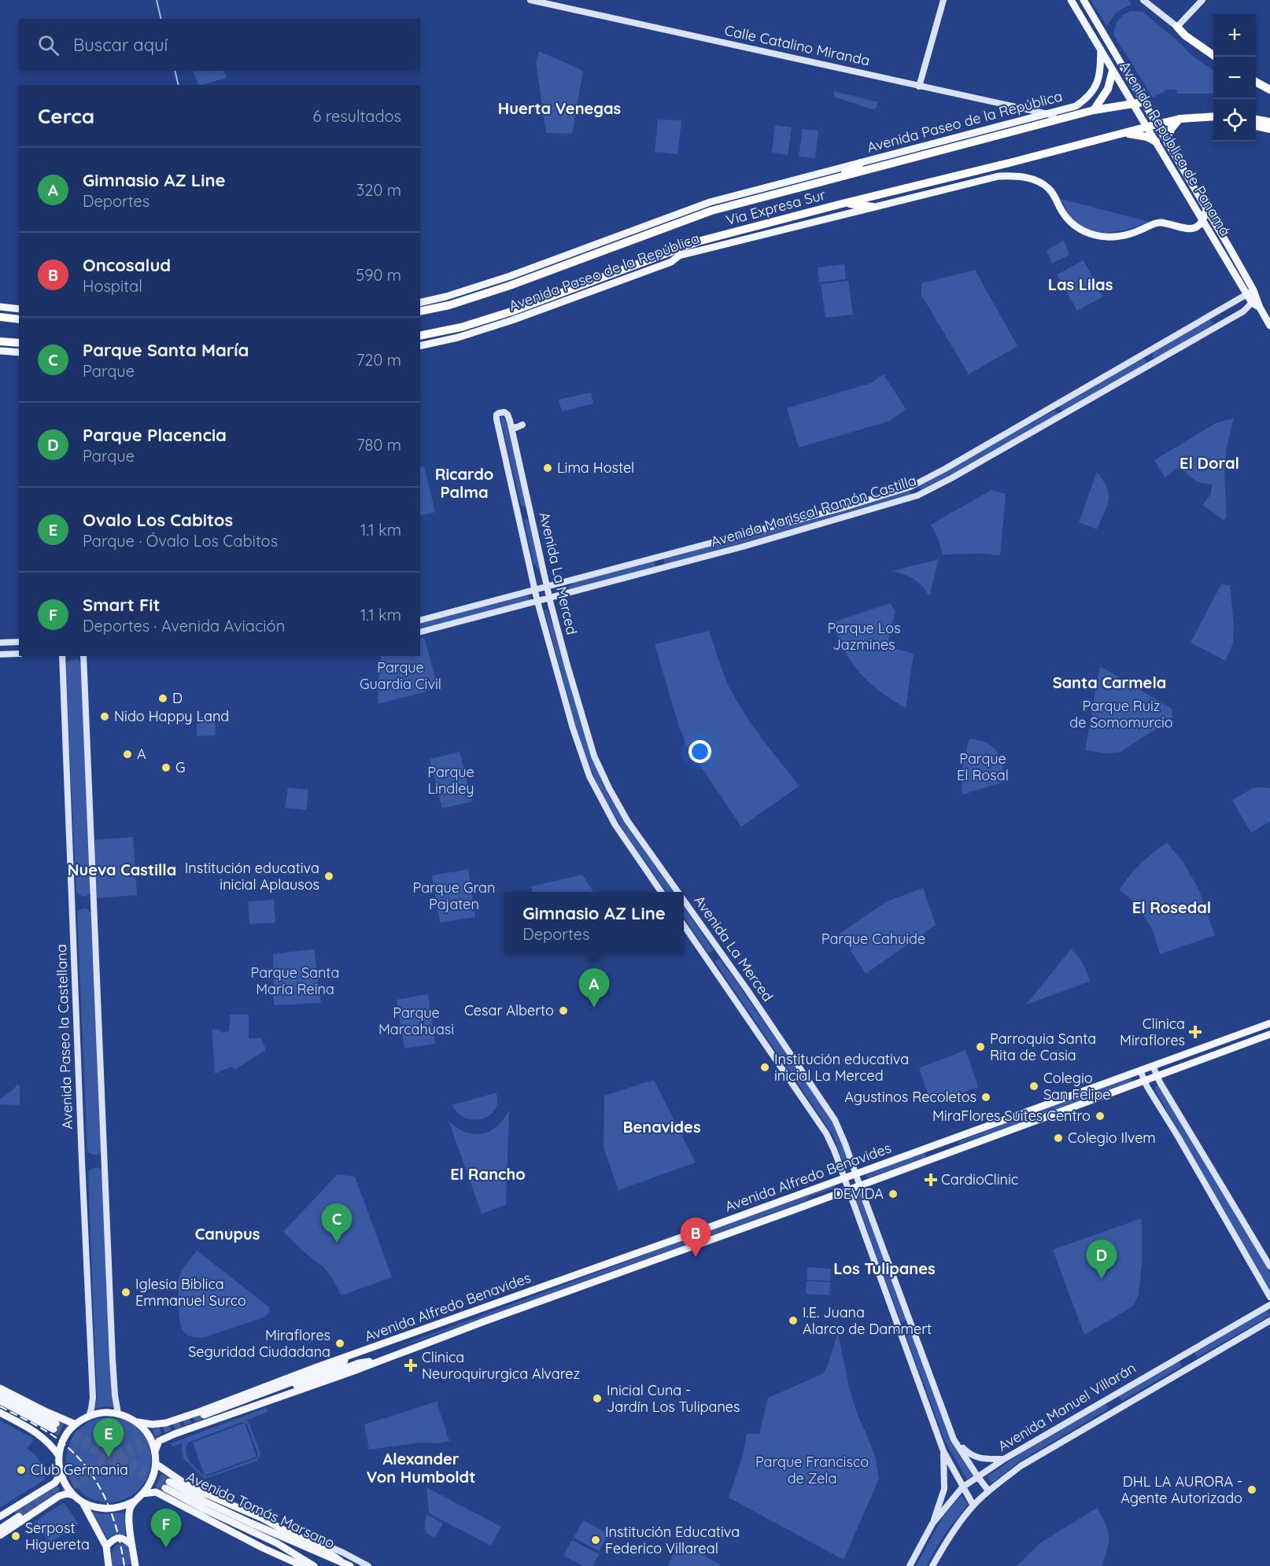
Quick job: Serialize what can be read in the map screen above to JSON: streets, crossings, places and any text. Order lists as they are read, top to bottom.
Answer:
{
  "streets": {
    "highway": ["Via Expresa Sur"],
    "main road": [
      "Calle Catalino Miranda",
      "Avenida Paseo de la República",
      "Avenida República de Panamá",
      "Avenida Mariscal Ramón Castilla",
      "Avenida La Merced",
      "Avenida Paseo la Castellana",
      "Avenida Alfredo Benavides",
      "Avenida Manuel Villarán",
      "Avenida Tomás Marsano"
    ]
  },
  "crossings": [
    ["Calle Catalino Miranda", "Avenida Paseo de la República"],
    ["Calle Catalino Miranda", "Via Expresa Sur"],
    ["Avenida Paseo de la República", "Avenida República de Panamá"],
    ["Avenida República de Panamá", "Via Expresa Sur"],
    ["Avenida República de Panamá", "Avenida Mariscal Ramón Castilla"],
    ["Avenida Mariscal Ramón Castilla", "Avenida La Merced"],
    ["Avenida La Merced", "Avenida Alfredo Benavides"],
    ["Avenida Paseo la Castellana", "Avenida Alfredo Benavides"],
    ["Avenida Paseo la Castellana", "Avenida Tomás Marsano"],
    ["Avenida Alfredo Benavides", "Avenida Tomás Marsano"]
  ],
  "districts": [
    "Huerta Venegas",
    "Las Lilas",
    "El Doral",
    "Ricardo Palma",
    "Santa Carmela",
    "Nueva Castilla",
    "El Rosedal",
    "Benavides",
    "El Rancho",
    "Canupus",
    "Los Tulipanes",
    "Alexander Von Humboldt"
  ],
  "parks": [
    "Parque Los Jazmines",
    "Parque Guardia Civil",
    "Parque Ruiz de Somomurcio",
    "Parque El Rosal",
    "Parque Lindley",
    "Parque Gran Pajaten",
    "Parque Cahuide",
    "Parque Santa María Reina",
    "Parque Marcahuasi",
    "Parque Francisco de Zela"
  ],
  "places": {
    "other": [
      "Lima Hostel",
      "D",
      "Nido Happy Land",
      "A",
      "G",
      "Institución educativa inicial Aplausos",
      "Cesar Alberto",
      "Parroquia Santa Rita de Casia",
      "Institución educativa inicial La Merced",
      "Colegio San Felipe",
      "Agustinos Recoletos",
      "MiraFlores Suites Centro",
      "Colegio Ilvem",
      "DEVIDA",
      "Iglesia Biblica Emmanuel Surco",
      "I.E. Juana Alarco de Dammert",
      "Miraflores Seguridad Ciudadana",
      "Inicial Cuna - Jardín Los Tulipanes",
      "Club Germania",
      "DHL LA AURORA - Agente Autorizado",
      "Serpost Higuereta",
      "Institución Educativa Federico Villareal"
    ],
    "health": ["Clinica Miraflores", "CardioClinic", "Clinica Neuroquirurgica Alvarez"]
  },
  "page": {
    "map_buttons": ["+", "−"],
    "search": "Buscar aquí",
    "heading": ["Cerca", "6 resultados"],
    "list": [
      {
        "mark": "A",
        "name": "Gimnasio AZ Line",
        "note": "Deportes",
        "value": "320 m"
      },
      {
        "mark": "B",
        "name": "Oncosalud",
        "note": "Hospital",
        "value": "590 m"
      },
      {
        "mark": "C",
        "name": "Parque Santa María",
        "note": "Parque",
        "value": "720 m"
      },
      {
        "mark": "D",
        "name": "Parque Placencia",
        "note": "Parque",
        "value": "780 m"
      },
      {
        "mark": "E",
        "name": "Ovalo Los Cabitos",
        "note": "Parque · Óvalo Los Cabitos",
        "value": "1.1 km"
      },
      {
        "mark": "F",
        "name": "Smart Fit",
        "note": "Deportes · Avenida Aviación",
        "value": "1.1 km"
      }
    ],
    "popup": ["Gimnasio AZ Line", "Deportes"],
    "pins": [
      "A",
      "C",
      "B",
      "D",
      "E",
      "F"
    ]
  }
}
